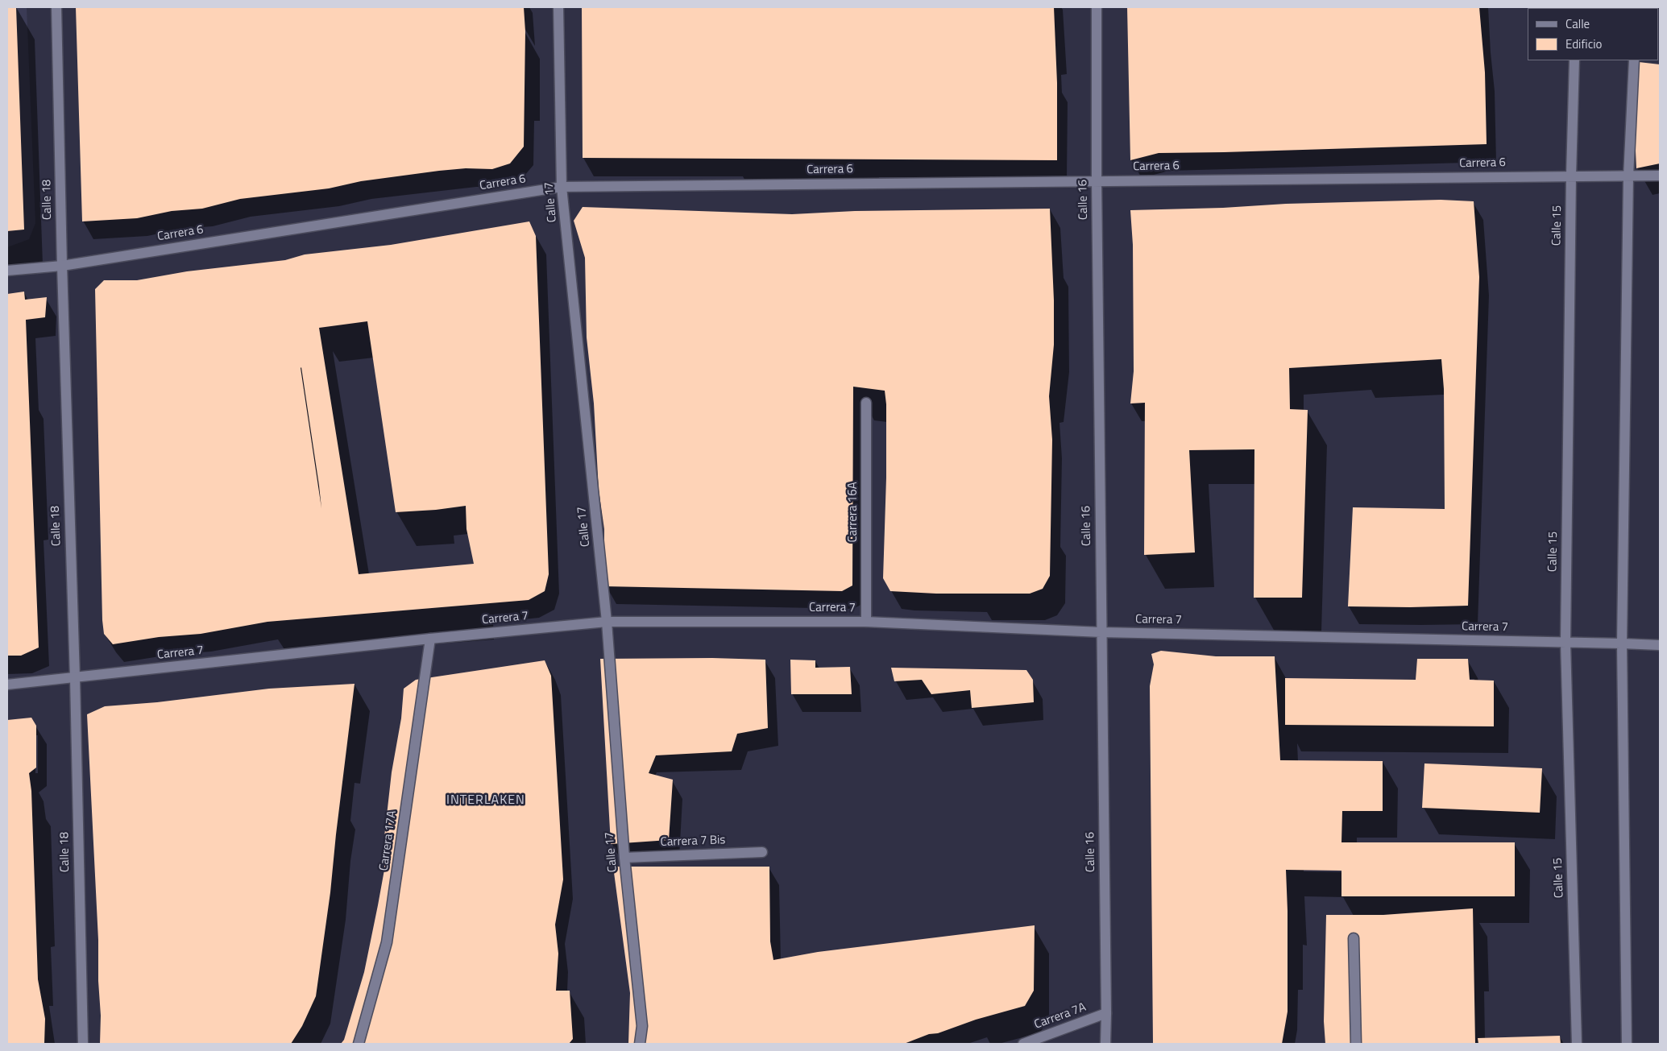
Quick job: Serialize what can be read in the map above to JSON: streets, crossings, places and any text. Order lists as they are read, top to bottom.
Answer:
{
  "streets": {
    "street": [
      "Carrera 6",
      "Calle 18",
      "Calle 16",
      "Calle 17",
      "Calle 15",
      "Carrera 16A",
      "Carrera 7",
      "Carrera 17A",
      "Carrera 7 Bis",
      "Carrera 7A"
    ]
  },
  "crossings": [
    ["Carrera 6", "Calle 18"],
    ["Carrera 6", "Calle 16"],
    ["Carrera 6", "Calle 17"],
    ["Carrera 6", "Calle 15"],
    ["Calle 18", "Carrera 7"],
    ["Calle 16", "Carrera 7"],
    ["Calle 16", "Carrera 7A"],
    ["Calle 17", "Carrera 7"],
    ["Calle 17", "Carrera 7 Bis"],
    ["Calle 15", "Carrera 7"],
    ["Carrera 16A", "Carrera 7"],
    ["Carrera 7", "Carrera 17A"]
  ],
  "districts": ["INTERLAKEN"],
  "legend": ["Calle", "Edificio"]
}
